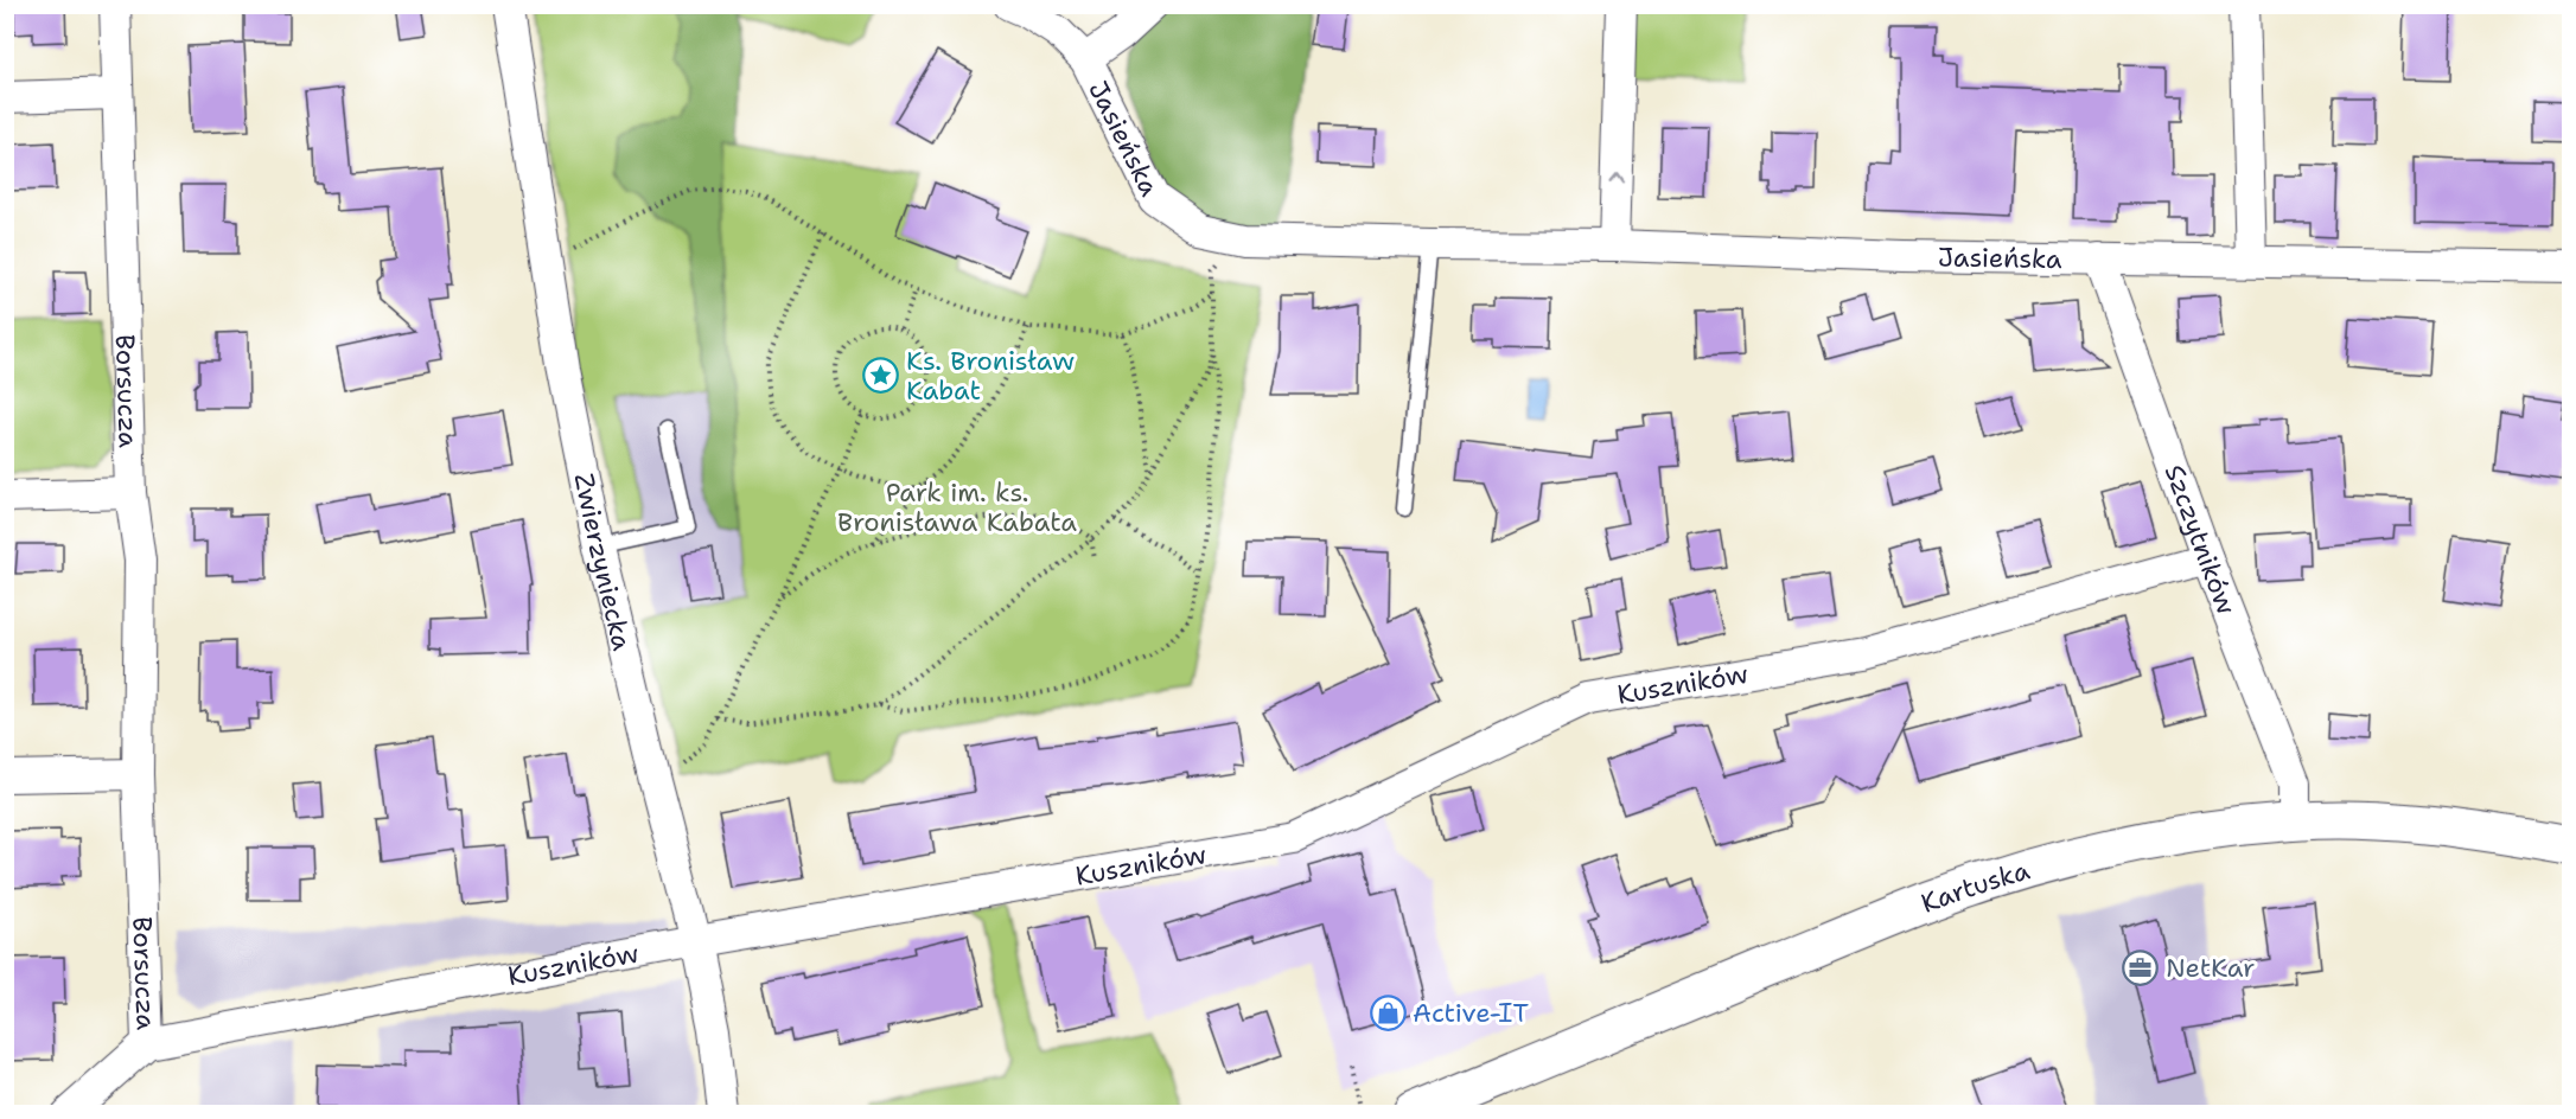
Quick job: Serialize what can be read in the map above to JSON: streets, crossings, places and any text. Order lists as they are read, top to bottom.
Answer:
{
  "streets": {
    "street": [
      "Jasieńska",
      "Borsucza",
      "Szczytników",
      "Zwierzyniecka",
      "Kuszników",
      "Kartuska"
    ]
  },
  "crossings": [
    ["Jasieńska", "Szczytników"],
    ["Borsucza", "Kuszników"],
    ["Szczytników", "Kuszników"],
    ["Szczytników", "Kartuska"],
    ["Zwierzyniecka", "Kuszników"]
  ],
  "parks": ["Park im. ks. Bronisława Kabata"],
  "places": {
    "place": ["Ks. Bronisław Kabat"],
    "office": ["NetKar"],
    "shop": ["Active-IT"]
  }
}
